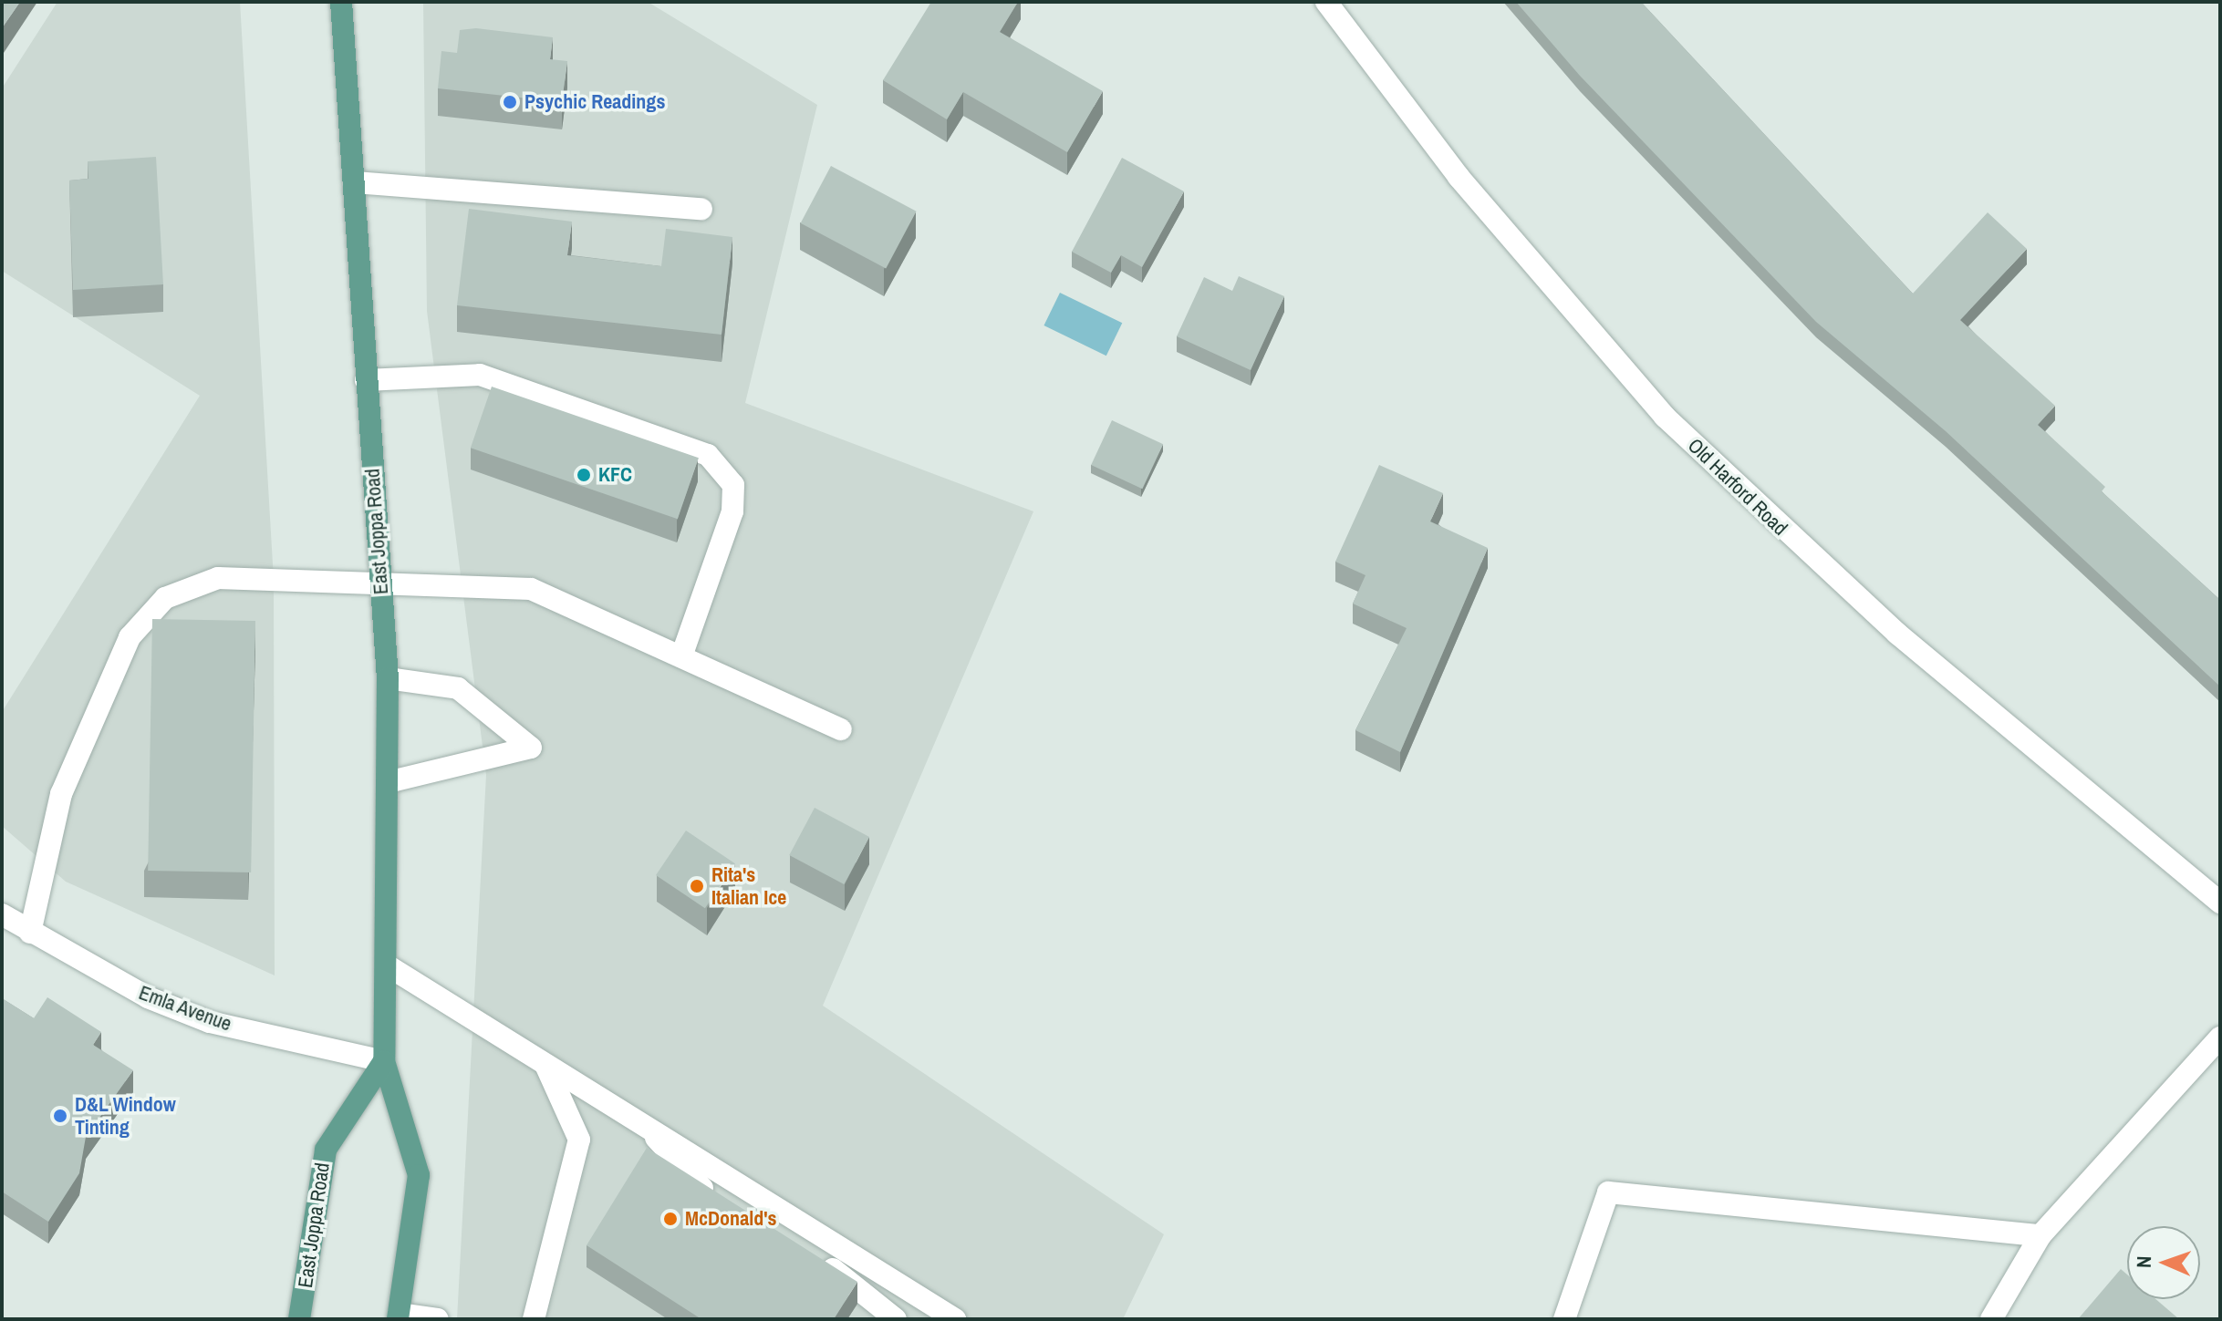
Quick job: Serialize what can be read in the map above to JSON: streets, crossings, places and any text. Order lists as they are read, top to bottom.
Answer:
{
  "streets": {
    "main road": ["East Joppa Road"],
    "street": ["Old Harford Road", "Emla Avenue"]
  },
  "crossings": [
    ["East Joppa Road", "Emla Avenue"]
  ],
  "places": [
    "Psychic Readings",
    "KFC",
    "Rita's Italian Ice",
    "D&L Window Tinting",
    "McDonald's"
  ],
  "north": "left"
}
